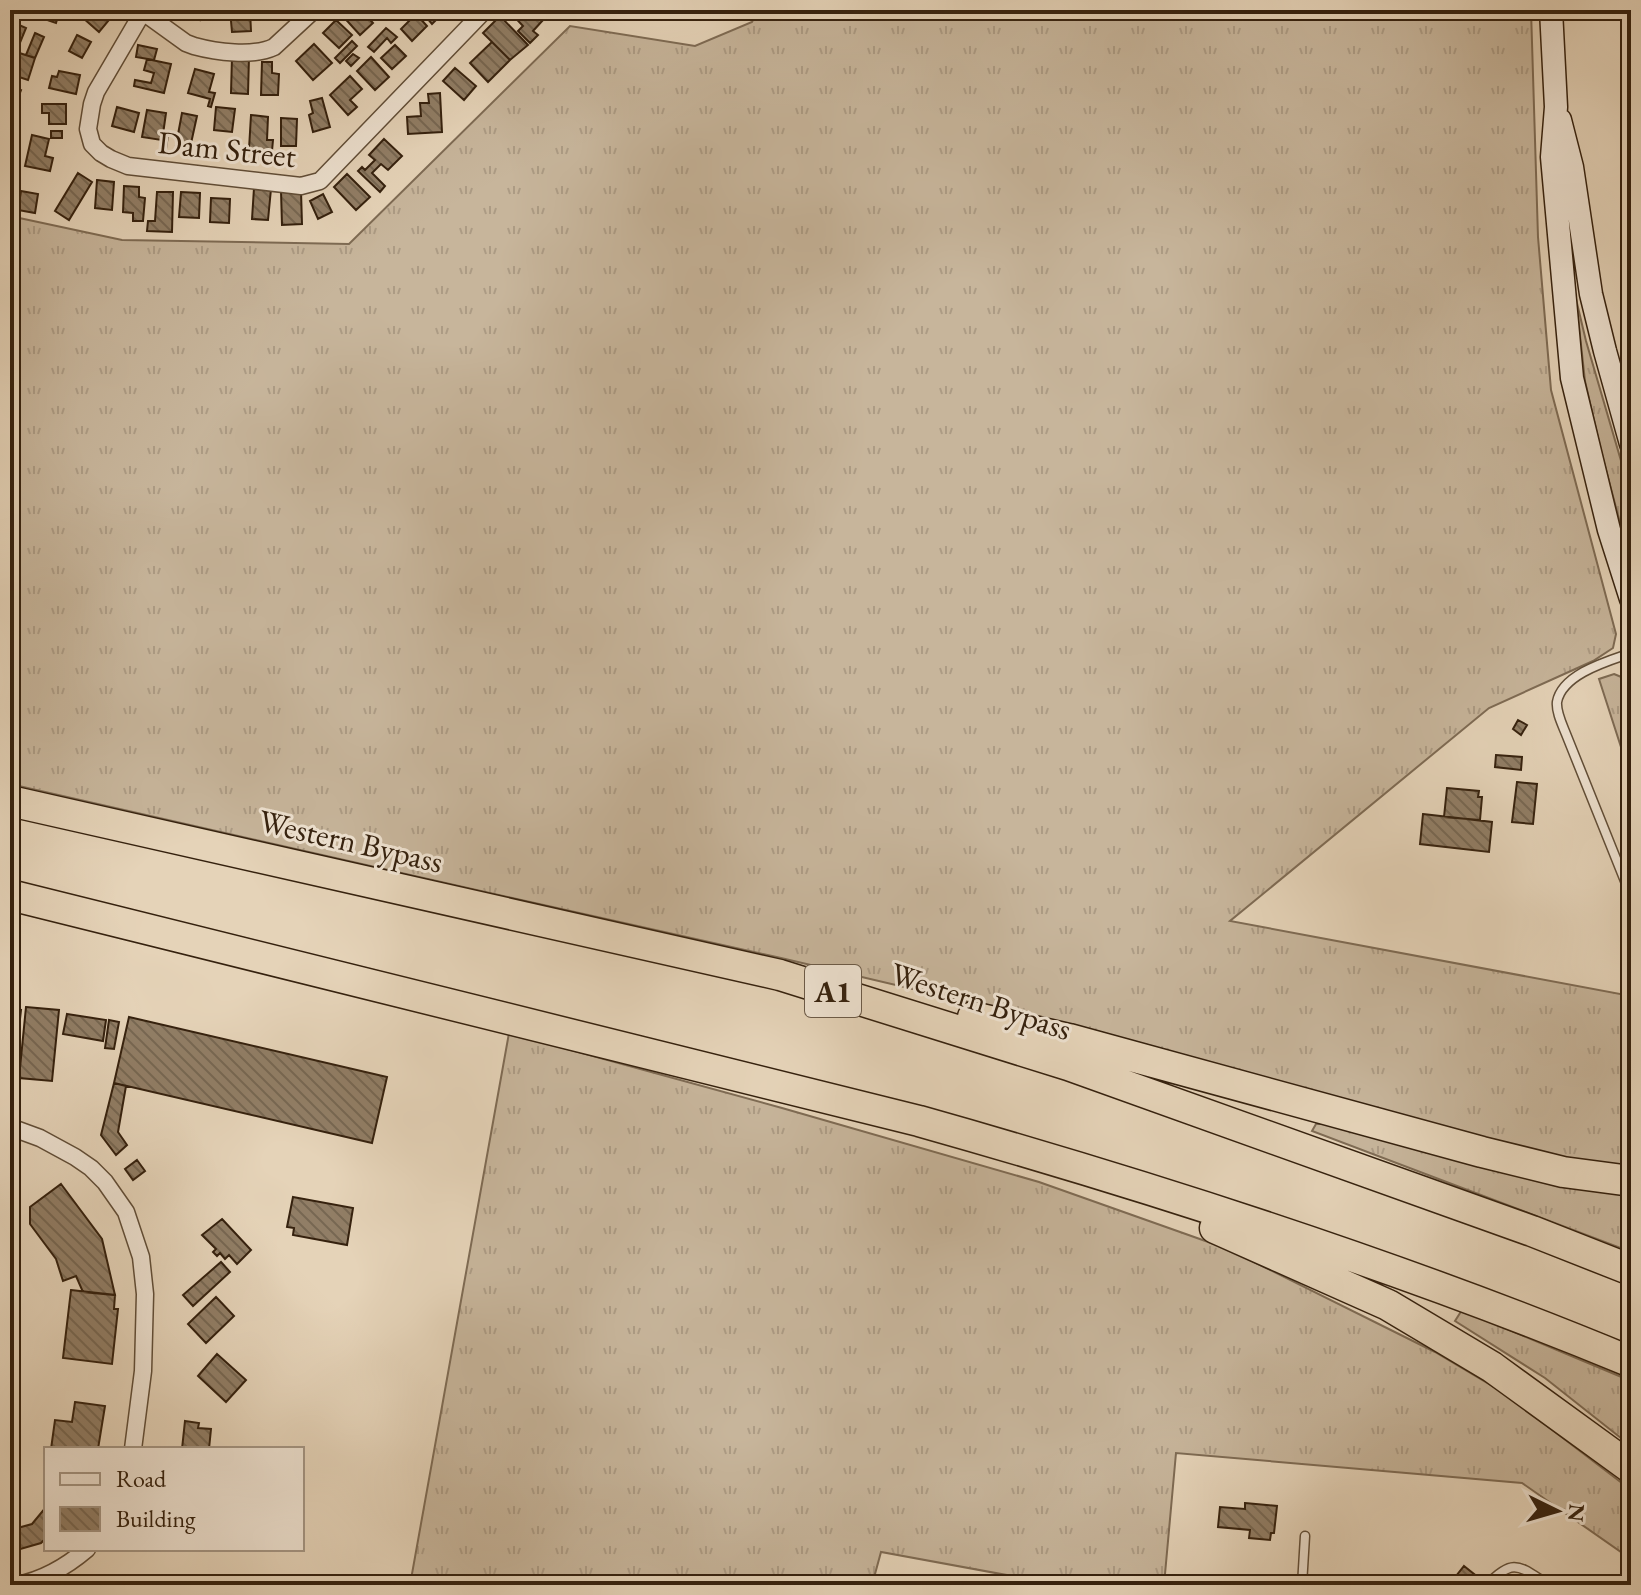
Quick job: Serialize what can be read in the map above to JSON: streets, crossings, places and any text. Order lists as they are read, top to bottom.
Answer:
{
  "streets": {
    "highway": ["Western Bypass", "A1"],
    "street": ["Dam Street"]
  },
  "legend": ["Road", "Building"],
  "north": "right"
}
